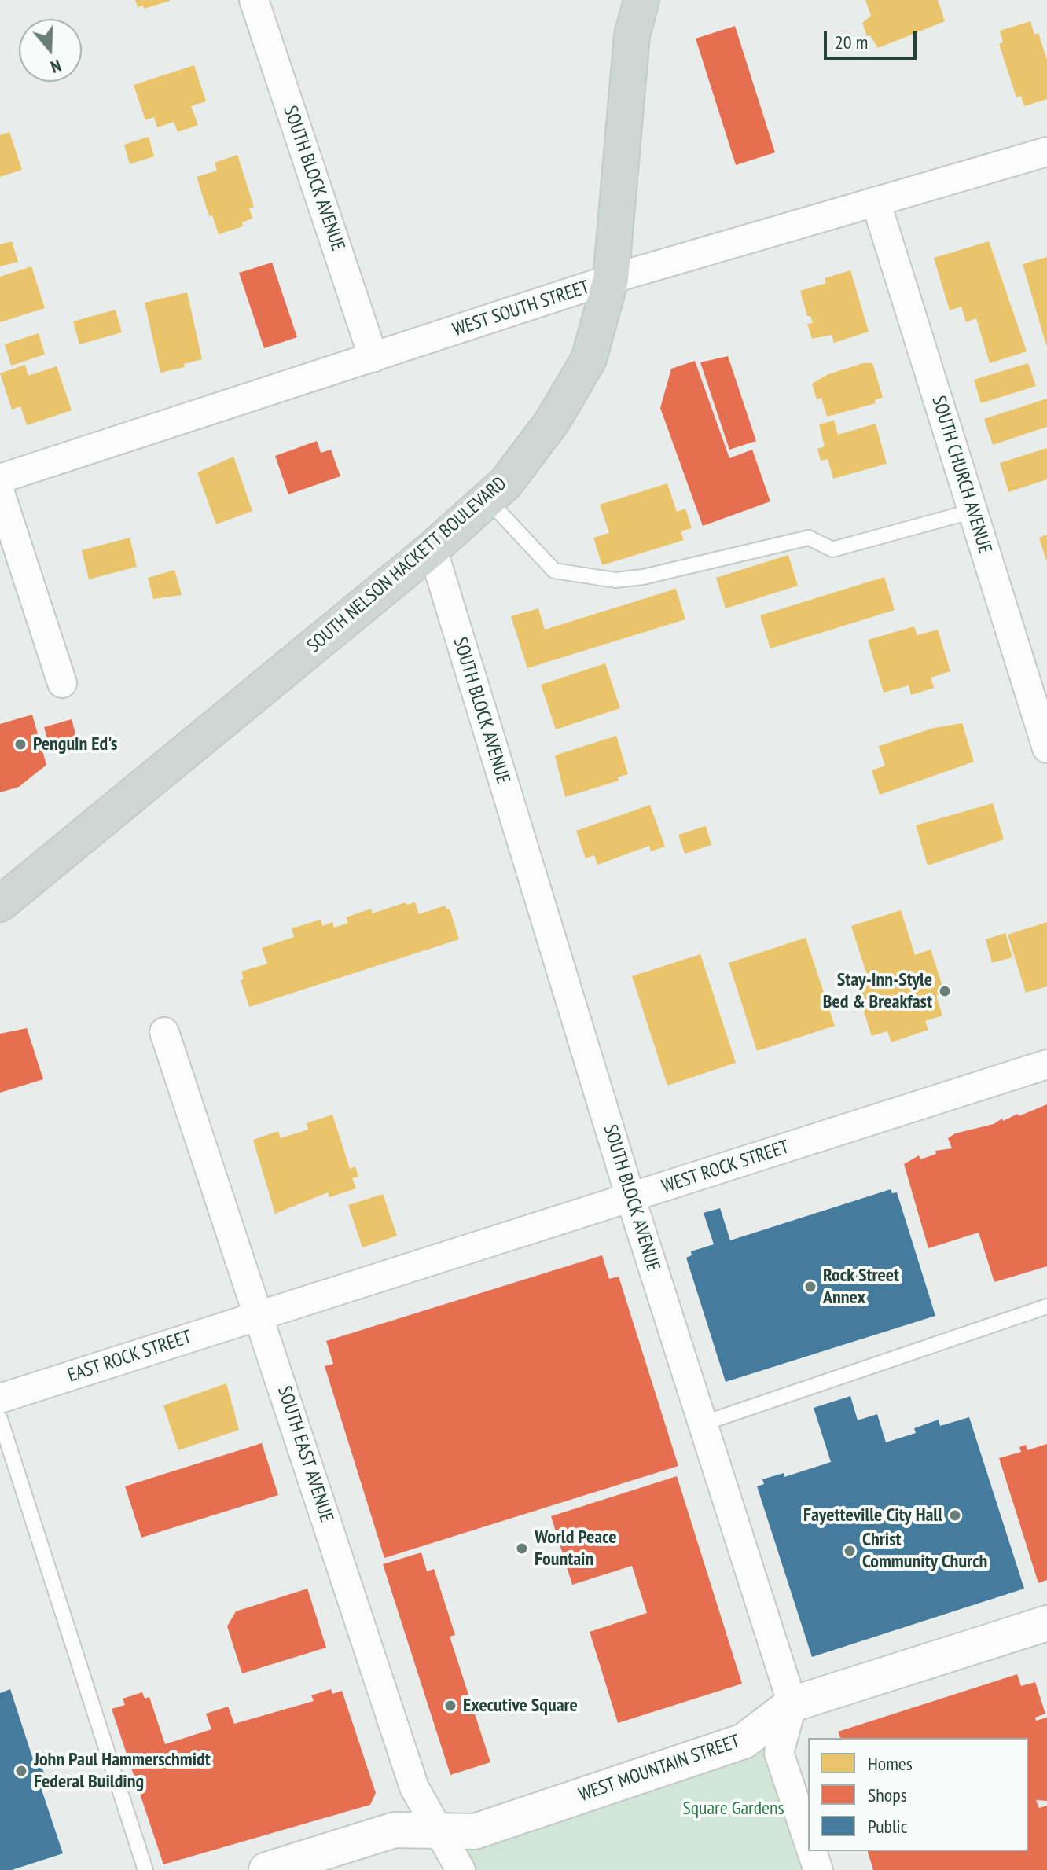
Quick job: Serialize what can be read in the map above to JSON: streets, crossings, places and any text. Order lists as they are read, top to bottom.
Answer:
{
  "streets": {
    "main road": ["SOUTH NELSON HACKETT BOULEVARD"],
    "street": [
      "SOUTH BLOCK AVENUE",
      "WEST SOUTH STREET",
      "SOUTH CHURCH AVENUE",
      "WEST ROCK STREET",
      "EAST ROCK STREET",
      "SOUTH EAST AVENUE",
      "WEST MOUNTAIN STREET"
    ]
  },
  "crossings": [
    ["SOUTH BLOCK AVENUE", "WEST SOUTH STREET"],
    ["SOUTH BLOCK AVENUE", "SOUTH NELSON HACKETT BOULEVARD"],
    ["SOUTH BLOCK AVENUE", "WEST ROCK STREET"],
    ["SOUTH BLOCK AVENUE", "WEST MOUNTAIN STREET"],
    ["WEST SOUTH STREET", "SOUTH CHURCH AVENUE"],
    ["WEST SOUTH STREET", "SOUTH NELSON HACKETT BOULEVARD"],
    ["WEST ROCK STREET", "EAST ROCK STREET"],
    ["WEST ROCK STREET", "SOUTH EAST AVENUE"],
    ["EAST ROCK STREET", "SOUTH EAST AVENUE"],
    ["SOUTH EAST AVENUE", "WEST MOUNTAIN STREET"]
  ],
  "parks": ["Square Gardens"],
  "places": [
    "Penguin Ed's",
    "Stay-Inn-Style Bed & Breakfast",
    "Rock Street Annex",
    "Fayetteville City Hall",
    "World Peace Fountain",
    "Christ Community Church",
    "Executive Square",
    "John Paul Hammerschmidt Federal Building"
  ],
  "legend": ["Homes", "Shops", "Public"],
  "scale_bar": "20 m",
  "north": "bottom"
}
